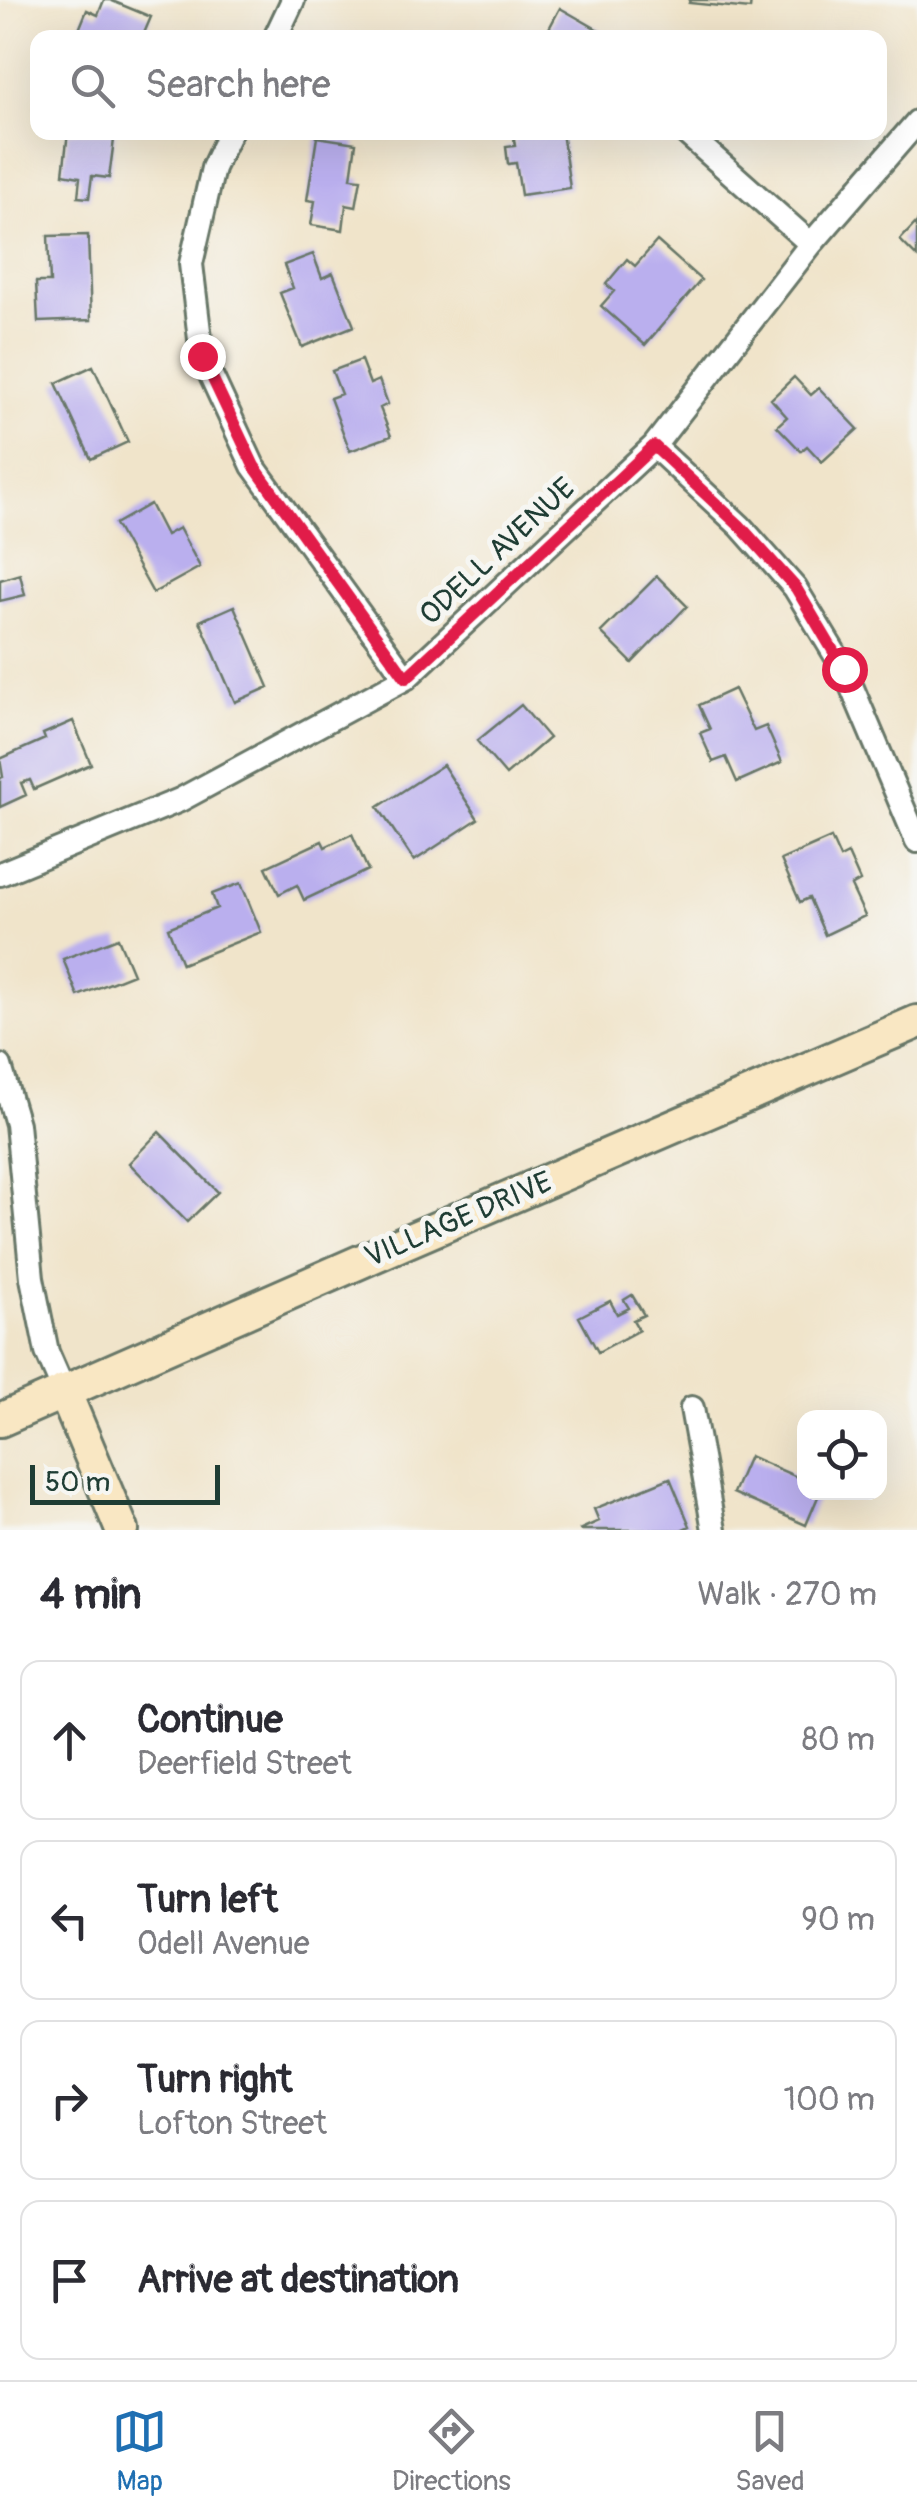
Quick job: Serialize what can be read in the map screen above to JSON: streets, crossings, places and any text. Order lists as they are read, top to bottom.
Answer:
{
  "streets": {
    "main road": ["VILLAGE DRIVE"],
    "street": ["ODELL AVENUE"]
  },
  "scale_bar": "50 m",
  "page": {
    "search": "Search here",
    "scale": "50 m",
    "heading": ["4 min", "Walk · 270 m"],
    "list": [
      ["Continue", "Deerfield Street", "80 m"],
      ["Turn left", "Odell Avenue", "90 m"],
      ["Turn right", "Lofton Street", "100 m"],
      "Arrive at destination"
    ],
    "nav": ["Map", "Directions", "Saved"]
  }
}
